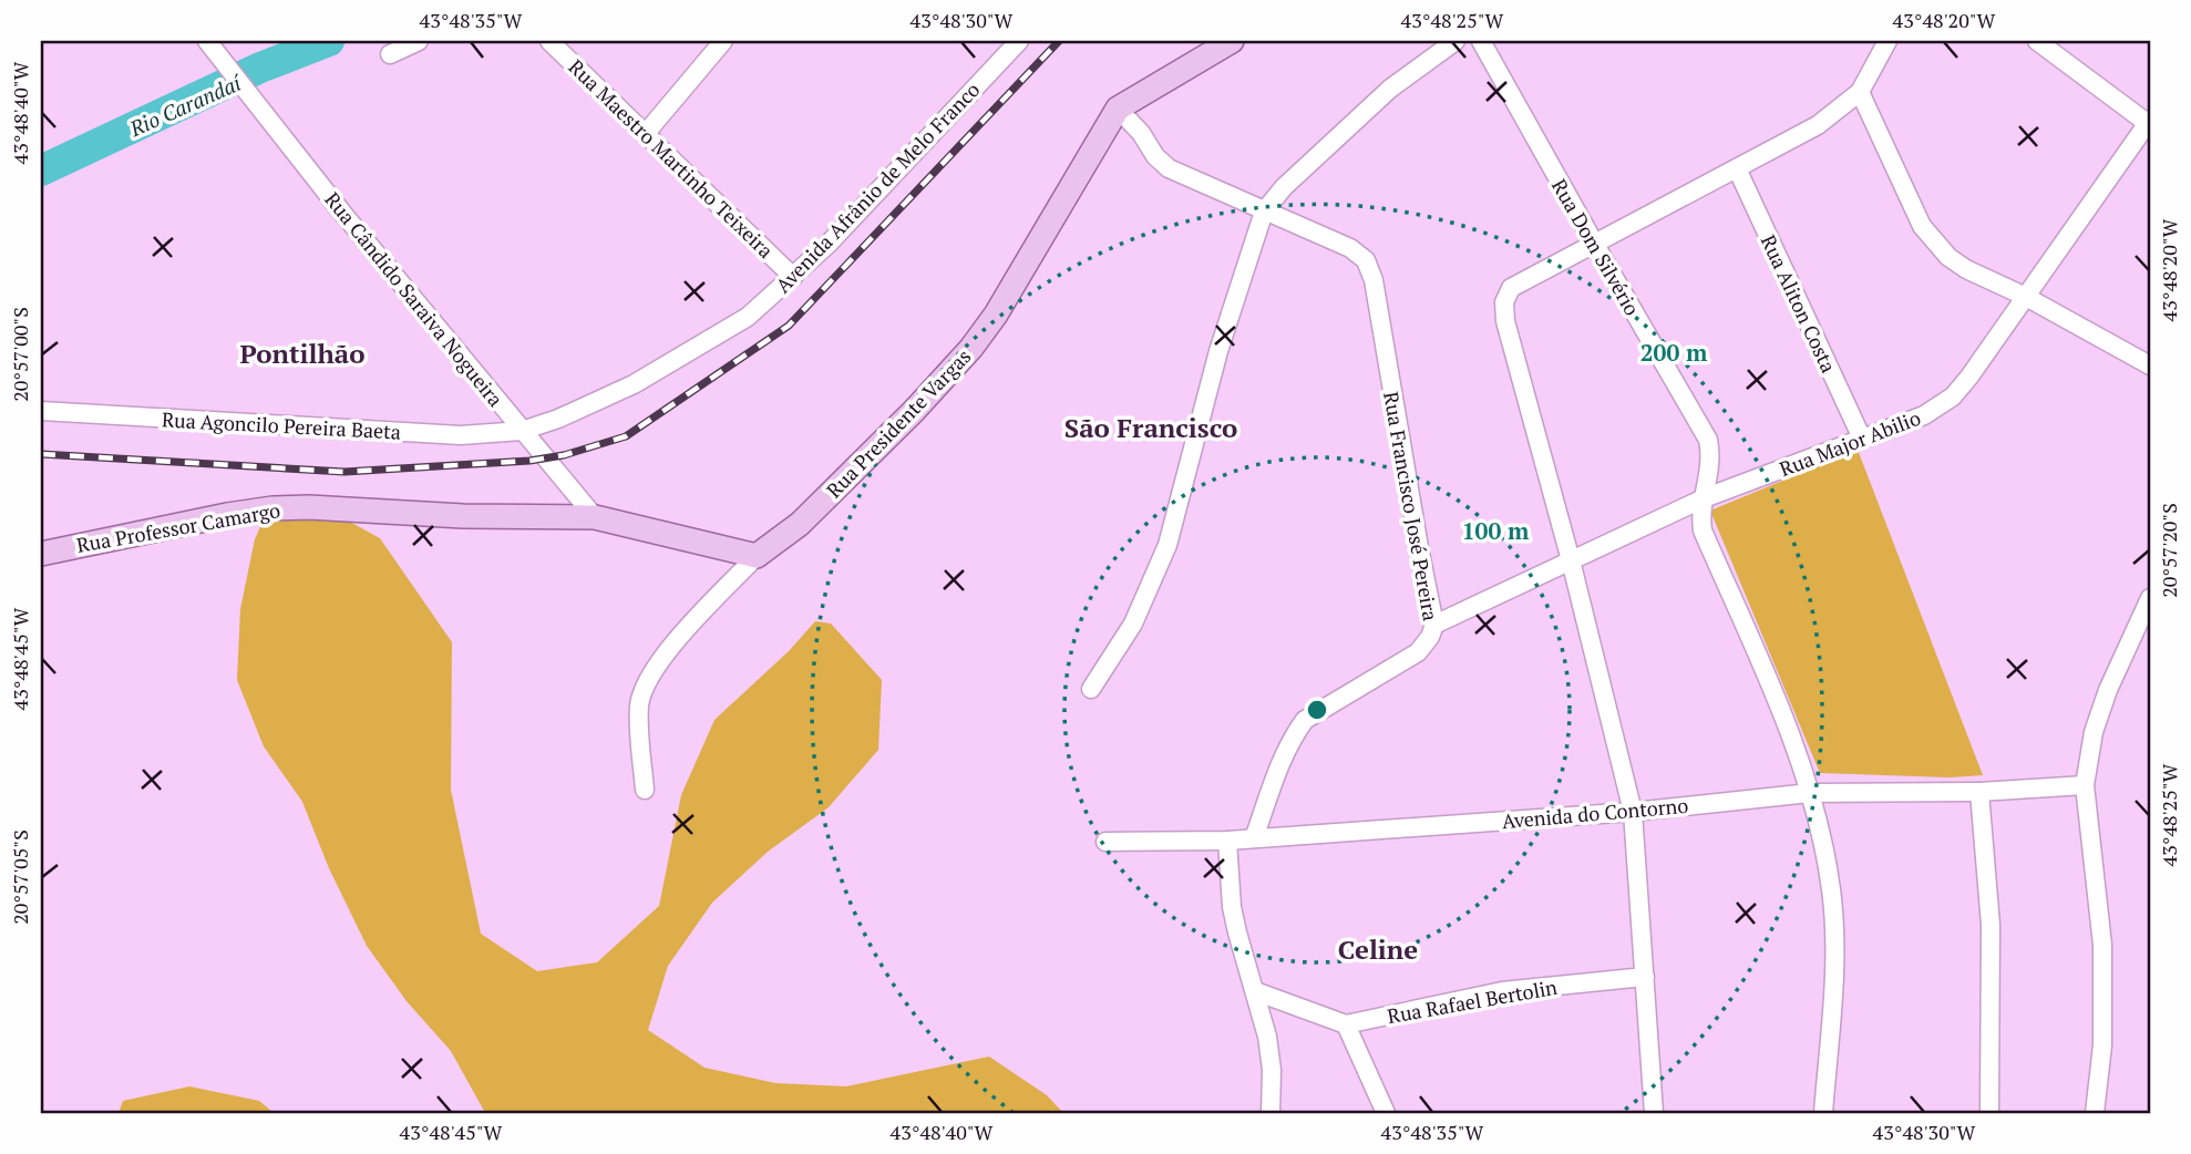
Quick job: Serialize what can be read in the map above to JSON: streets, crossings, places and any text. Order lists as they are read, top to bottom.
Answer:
{
  "streets": {
    "main road": ["Rua Presidente Vargas", "Rua Professor Camargo"],
    "street": [
      "Rua Maestro Martinho Teixeira",
      "Avenida Afrânio de Melo Franco",
      "Rua Dom Silvério",
      "Rua Cândido Saraiva Nogueira",
      "Rua Aliton Costa",
      "Rua Agoncilo Pereira Baeta",
      "Rua Major Abilio",
      "Rua Francisco José Pereira",
      "Avenida do Contorno",
      "Rua Rafael Bertolin"
    ]
  },
  "crossings": [
    ["Rua Maestro Martinho Teixeira", "Avenida Afrânio de Melo Franco"],
    ["Avenida Afrânio de Melo Franco", "Rua Cândido Saraiva Nogueira"],
    ["Avenida Afrânio de Melo Franco", "Rua Agoncilo Pereira Baeta"],
    ["Rua Dom Silvério", "Rua Major Abilio"],
    ["Rua Dom Silvério", "Avenida do Contorno"],
    ["Rua Cândido Saraiva Nogueira", "Rua Agoncilo Pereira Baeta"],
    ["Rua Cândido Saraiva Nogueira", "Rua Professor Camargo"],
    ["Rua Aliton Costa", "Rua Major Abilio"],
    ["Rua Presidente Vargas", "Rua Professor Camargo"],
    ["Rua Major Abilio", "Rua Francisco José Pereira"],
    ["Rua Francisco José Pereira", "Avenida do Contorno"]
  ],
  "districts": ["Pontilhão", "São Francisco", "Celine"],
  "water": ["Rio Carandaí"],
  "coordinates": [
    "43°48'35\"W",
    "43°48'30\"W",
    "43°48'25\"W",
    "43°48'20\"W",
    "43°48'40\"W",
    "20°57'00\"S",
    "20°57'20\"S",
    "43°48'45\"W",
    "20°57'05\"S"
  ],
  "rings": ["200 m", "100 m"]
}
